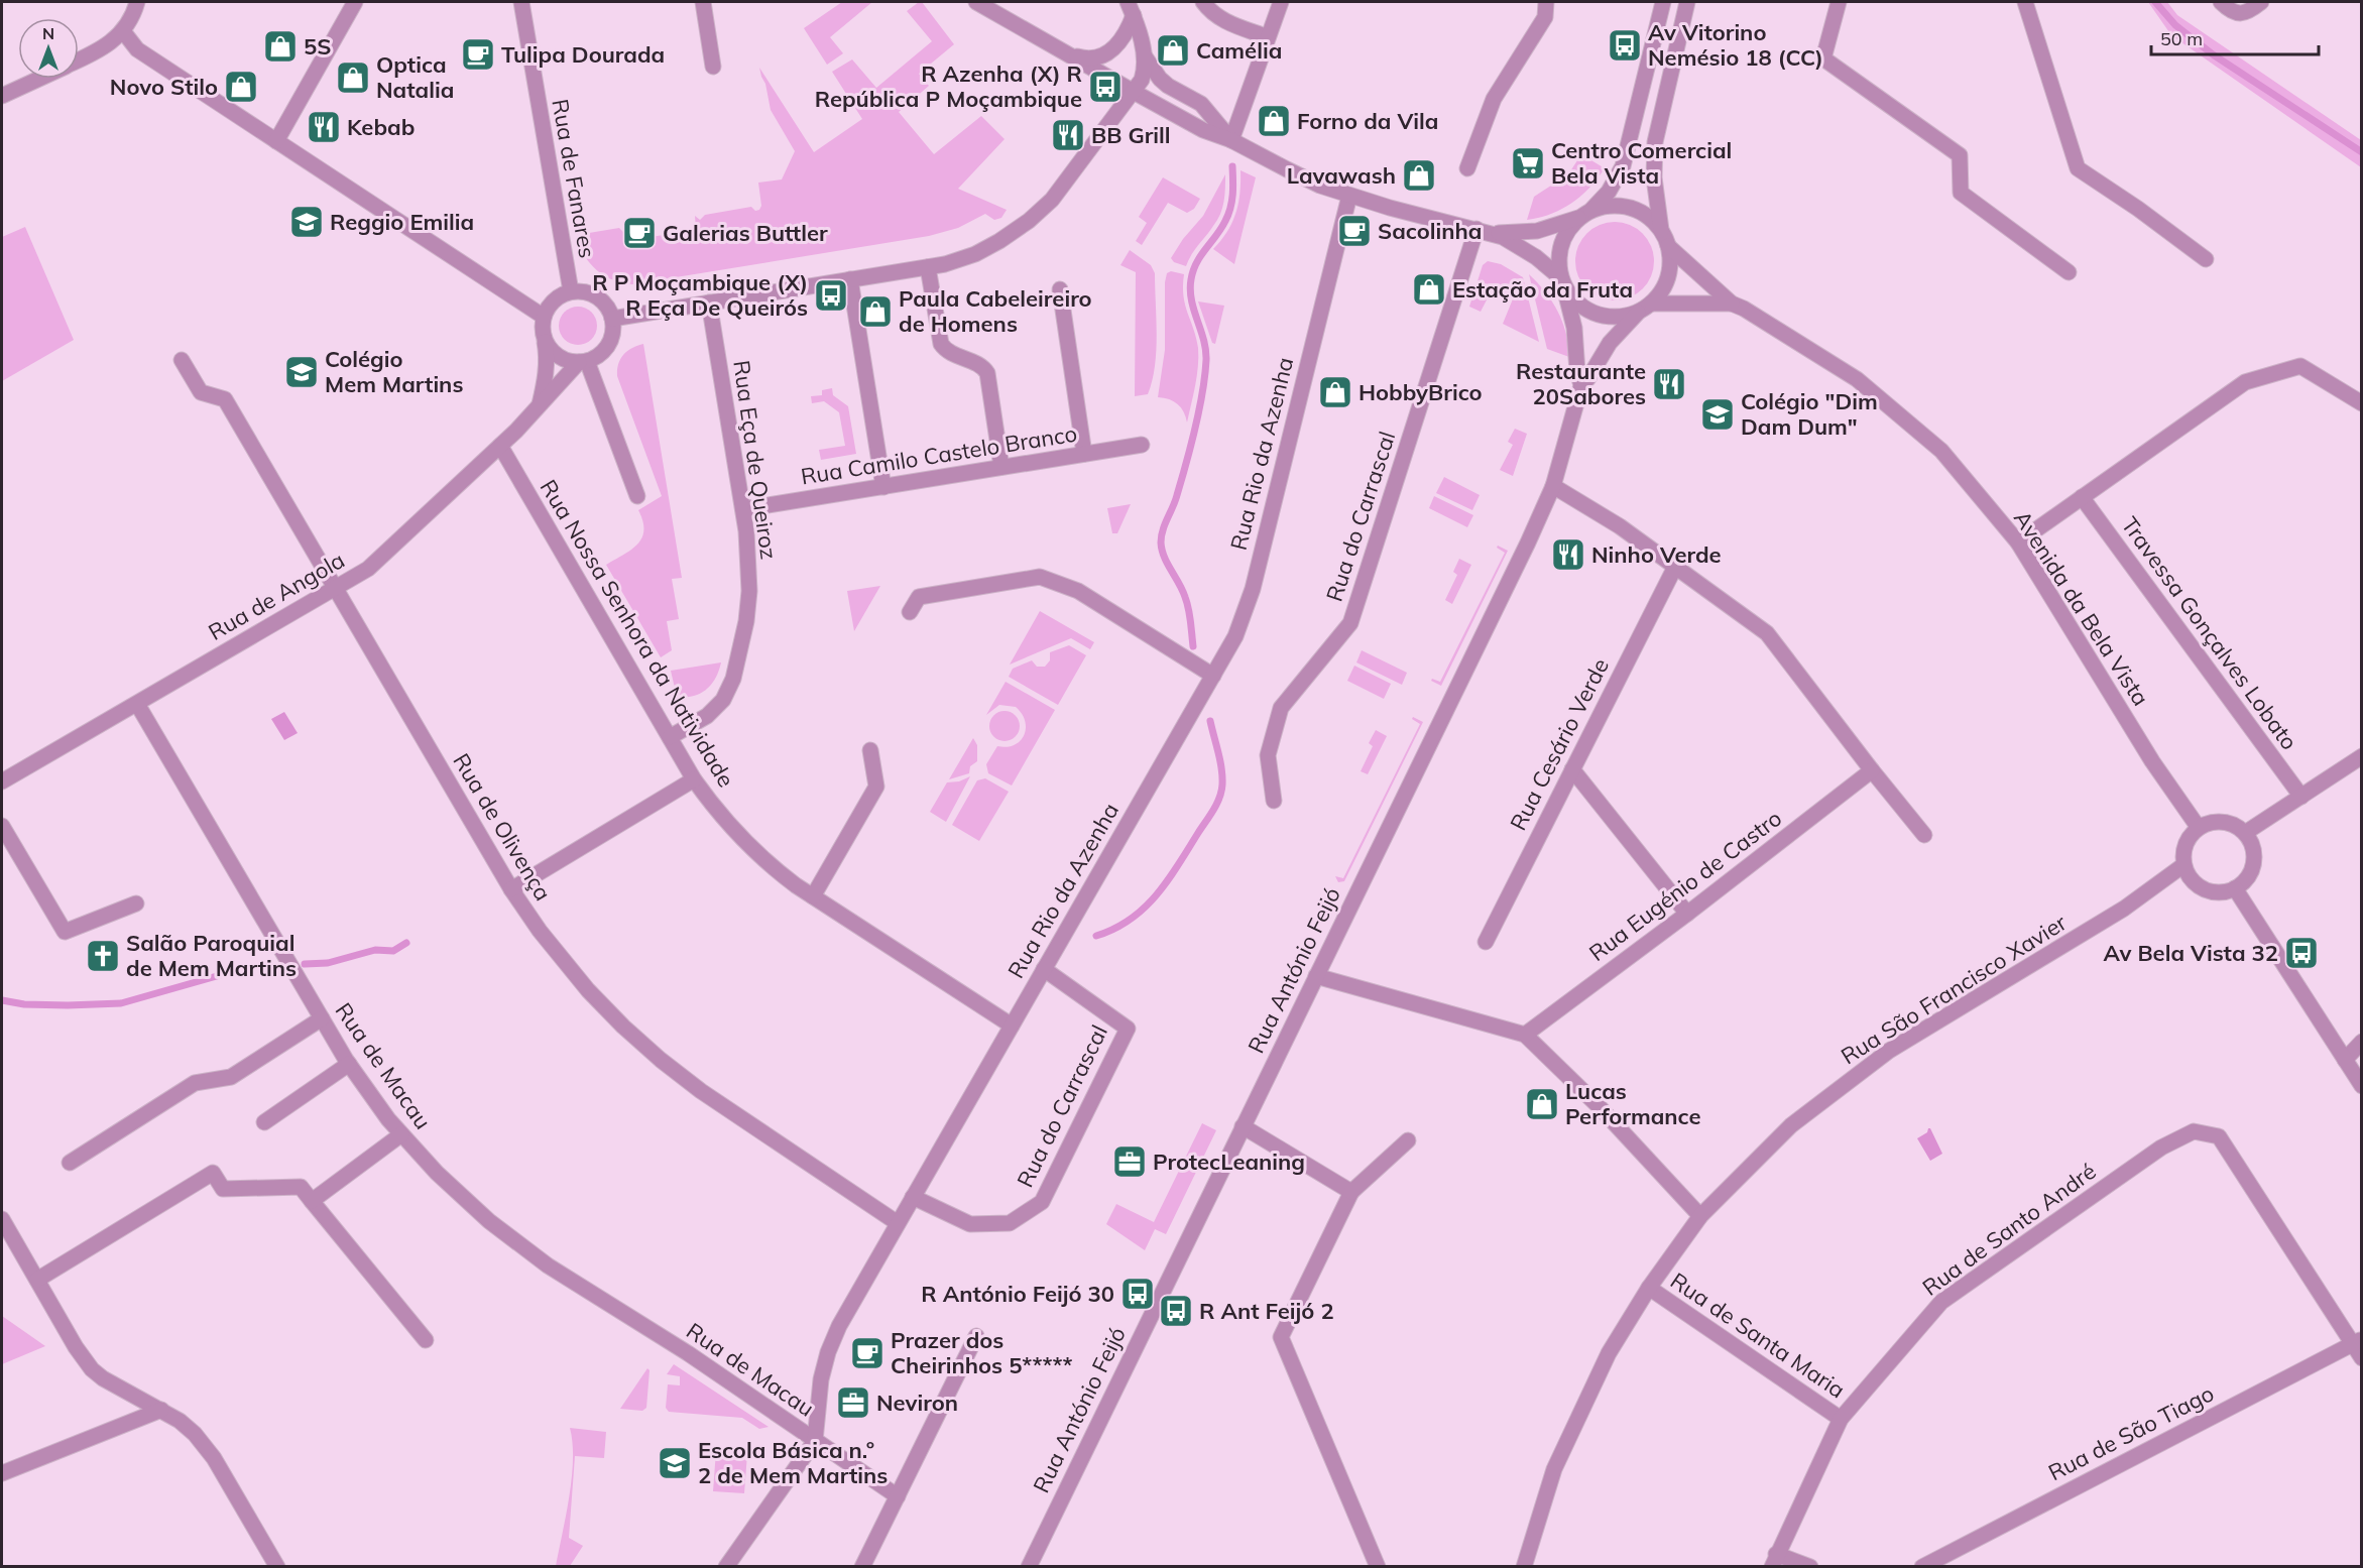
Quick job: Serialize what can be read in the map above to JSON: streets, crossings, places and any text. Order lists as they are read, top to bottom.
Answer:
{
  "streets": {
    "street": [
      "Rua de Fanares",
      "Rua Rio da Azenha",
      "Rua Camilo Castelo Branco",
      "Rua Eça de Queiroz",
      "Rua do Carrascal",
      "Rua de Angola",
      "Avenida da Bela Vista",
      "Rua Nossa Senhora da Natividade",
      "Travessa Gonçalves Lobato",
      "Rua Cesário Verde",
      "Rua de Olivença",
      "Rua Eugénio de Castro",
      "Rua António Feijó",
      "Rua São Francisco Xavier",
      "Rua de Macau",
      "Rua de Santo André",
      "Rua de Santa Maria",
      "Rua de São Tiago"
    ]
  },
  "crossings": [
    ["Rua de Fanares", "Rua de Angola"],
    ["Rua Rio da Azenha", "Rua do Carrascal"],
    ["Rua Rio da Azenha", "Rua Nossa Senhora da Natividade"],
    ["Rua Rio da Azenha", "Rua de Olivença"],
    ["Rua Rio da Azenha", "Rua de Macau"],
    ["Rua Camilo Castelo Branco", "Rua Eça de Queiroz"],
    ["Rua Eça de Queiroz", "Rua Nossa Senhora da Natividade"],
    ["Rua de Angola", "Rua Nossa Senhora da Natividade"],
    ["Rua de Angola", "Rua de Olivença"],
    ["Rua de Angola", "Rua de Macau"],
    ["Avenida da Bela Vista", "Rua António Feijó"],
    ["Avenida da Bela Vista", "Rua São Francisco Xavier"],
    ["Rua São Francisco Xavier", "Rua de Santa Maria"],
    ["Rua de Santo André", "Rua de Santa Maria"],
    ["Rua de Santo André", "Rua de São Tiago"]
  ],
  "places": {
    "bus stop": [
      "Av Vitorino Nemésio 18 (CC)",
      "R Azenha (X) R República P Moçambique",
      "R P Moçambique (X) R Eça De Queirós",
      "Av Bela Vista 32",
      "R António Feijó 30",
      "R Ant Feijó 2"
    ],
    "shop": [
      "5S",
      "Camélia",
      "Optica Natalia",
      "Novo Stilo",
      "Forno da Vila",
      "Lavawash",
      "Estação da Fruta",
      "Paula Cabeleireiro de Homens",
      "HobbyBrico",
      "Lucas Performance"
    ],
    "cafe": [
      "Tulipa Dourada",
      "Sacolinha",
      "Galerias Buttler",
      "Prazer dos Cheirinhos 5*****"
    ],
    "restaurant": [
      "Kebab",
      "BB Grill",
      "Restaurante 20Sabores",
      "Ninho Verde"
    ],
    "supermarket": ["Centro Comercial Bela Vista"],
    "school or university": [
      "Reggio Emilia",
      "Colégio Mem Martins",
      "Colégio \"Dim Dam Dum\"",
      "Escola Básica n.º 2 de Mem Martins"
    ],
    "church": ["Salão Paroquial de Mem Martins"],
    "office": ["ProtecLeaning", "Neviron"]
  },
  "scale_bar": "50 m",
  "north": "top"
}
